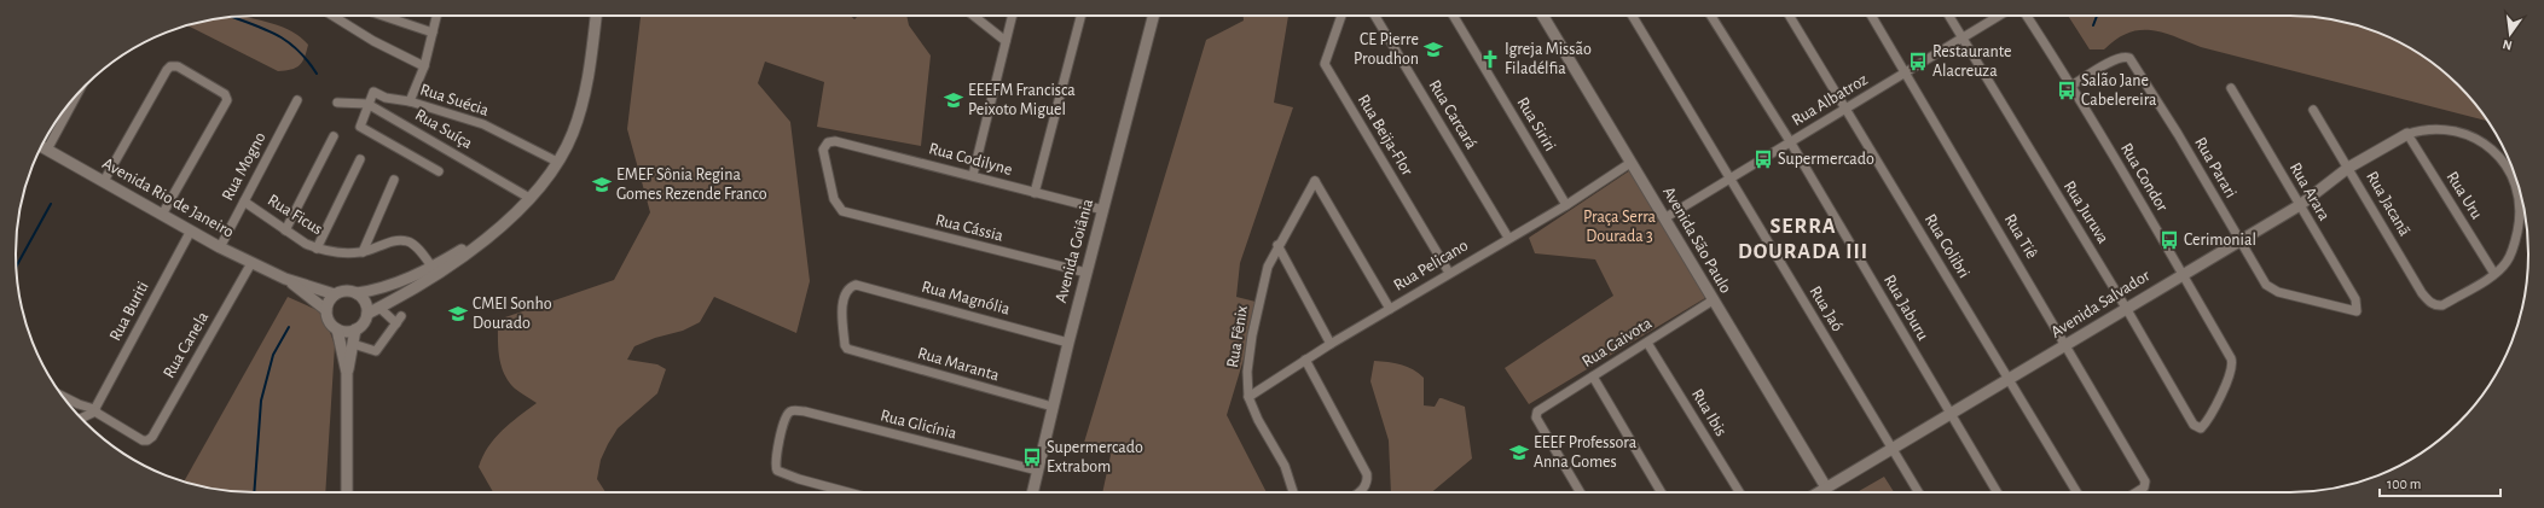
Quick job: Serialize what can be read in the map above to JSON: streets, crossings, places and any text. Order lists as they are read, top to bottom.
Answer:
{
  "streets": {
    "street": [
      "Rua Suécia",
      "Rua Albatroz",
      "Rua Carcará",
      "Rua Siriri",
      "Rua Suíça",
      "Rua Beija-Flor",
      "Rua Codilyne",
      "Rua Mogno",
      "Rua Parari",
      "Rua Condor",
      "Rua Arara",
      "Rua Uru",
      "Avenida Rio de Janeiro",
      "Rua Jacanã",
      "Rua Juruva",
      "Rua Ficus",
      "Rua Cássia",
      "Rua Tiê",
      "Avenida São Paulo",
      "Rua Colibri",
      "Avenida Goiânia",
      "Rua Pelicano",
      "Rua Magnólia",
      "Avenida Salvador",
      "Rua Jaburu",
      "Rua Jaó",
      "Rua Buriti",
      "Rua Fênix",
      "Rua Gaivota",
      "Rua Canela",
      "Rua Maranta",
      "Rua Ibis",
      "Rua Glicínia"
    ]
  },
  "crossings": [
    ["Rua Suécia", "Rua Suíça"],
    ["Rua Albatroz", "Rua Juruva"],
    ["Rua Albatroz", "Rua Tiê"],
    ["Rua Albatroz", "Avenida São Paulo"],
    ["Rua Albatroz", "Rua Colibri"],
    ["Rua Albatroz", "Rua Jaburu"],
    ["Rua Albatroz", "Rua Jaó"],
    ["Rua Carcará", "Rua Pelicano"],
    ["Rua Siriri", "Rua Pelicano"],
    ["Rua Beija-Flor", "Rua Pelicano"],
    ["Rua Codilyne", "Rua Cássia"],
    ["Rua Codilyne", "Avenida Goiânia"],
    ["Rua Mogno", "Avenida Rio de Janeiro"],
    ["Rua Mogno", "Rua Ficus"],
    ["Rua Parari", "Rua Condor"],
    ["Rua Parari", "Rua Arara"],
    ["Rua Parari", "Avenida Salvador"],
    ["Rua Condor", "Rua Juruva"],
    ["Rua Condor", "Avenida Salvador"],
    ["Rua Arara", "Avenida Salvador"],
    ["Rua Uru", "Rua Jacanã"],
    ["Rua Uru", "Avenida Salvador"],
    ["Avenida Rio de Janeiro", "Rua Buriti"],
    ["Avenida Rio de Janeiro", "Rua Canela"],
    ["Rua Jacanã", "Avenida Salvador"],
    ["Rua Juruva", "Avenida Salvador"],
    ["Rua Cássia", "Avenida Goiânia"],
    ["Rua Tiê", "Avenida Salvador"],
    ["Avenida São Paulo", "Rua Pelicano"],
    ["Avenida São Paulo", "Avenida Salvador"],
    ["Avenida São Paulo", "Rua Gaivota"],
    ["Rua Colibri", "Avenida Salvador"],
    ["Avenida Goiânia", "Rua Magnólia"],
    ["Avenida Goiânia", "Rua Maranta"],
    ["Avenida Goiânia", "Rua Glicínia"],
    ["Rua Pelicano", "Rua Fênix"],
    ["Rua Magnólia", "Rua Maranta"],
    ["Avenida Salvador", "Rua Jaburu"],
    ["Avenida Salvador", "Rua Jaó"],
    ["Rua Buriti", "Rua Canela"],
    ["Rua Gaivota", "Rua Ibis"]
  ],
  "districts": ["SERRA DOURADA III"],
  "parks": ["Praça Serra Dourada 3"],
  "places": {
    "school or university": [
      "CE Pierre Proudhon",
      "EEEFM Francisca Peixoto Miguel",
      "EMEF Sônia Regina Gomes Rezende Franco",
      "CMEI Sonho Dourado",
      "EEEF Professora Anna Gomes"
    ],
    "church": ["Igreja Missão Filadélfia"],
    "bus stop": [
      "Restaurante Alacreuza",
      "Salão Jane Cabelereira",
      "Supermercado",
      "Cerimonial",
      "Supermercado Extrabom"
    ]
  },
  "scale_bar": "100 m",
  "north": "bottom"
}
